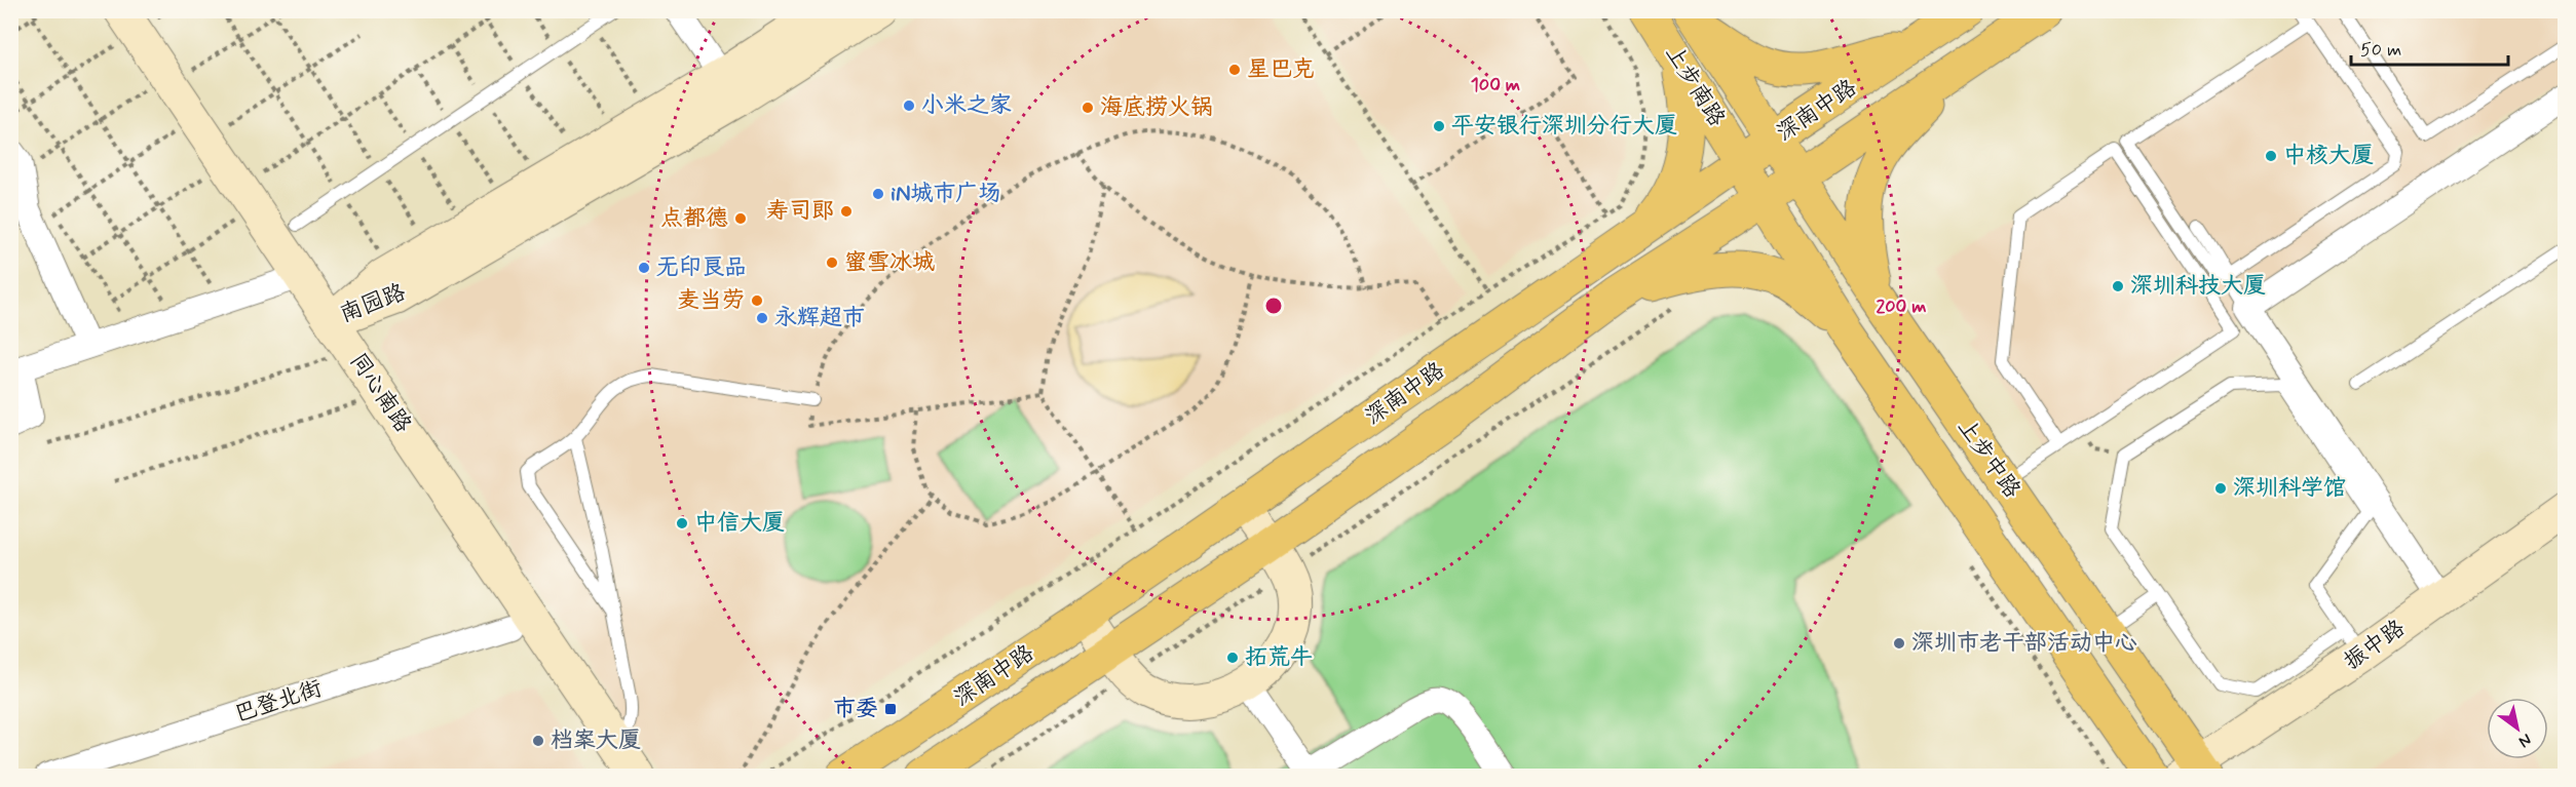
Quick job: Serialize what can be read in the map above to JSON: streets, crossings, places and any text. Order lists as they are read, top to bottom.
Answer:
{
  "streets": {
    "main road": ["上步南路", "深南中路", "上步中路"],
    "street": [
      "南园路",
      "同心南路",
      "振中路",
      "巴登北街"
    ]
  },
  "crossings": [
    ["上步南路", "深南中路"],
    ["上步南路", "上步中路"],
    ["深南中路", "上步中路"],
    ["南园路", "同心南路"],
    ["上步中路", "振中路"]
  ],
  "places": {
    "other": [
      "星巴克",
      "小米之家",
      "海底捞火锅",
      "平安银行深圳分行大厦",
      "中核大厦",
      "iN城市广场",
      "寿司郎",
      "点都德",
      "蜜雪冰城",
      "无印良品",
      "深圳科技大厦",
      "麦当劳",
      "永辉超市",
      "深圳科学馆",
      "中信大厦",
      "深圳市老干部活动中心",
      "拓荒牛",
      "档案大厦"
    ],
    "transit": ["市委"]
  },
  "scale_bar": "50 m",
  "north": "bottom right",
  "rings": ["100 m", "200 m"]
}
